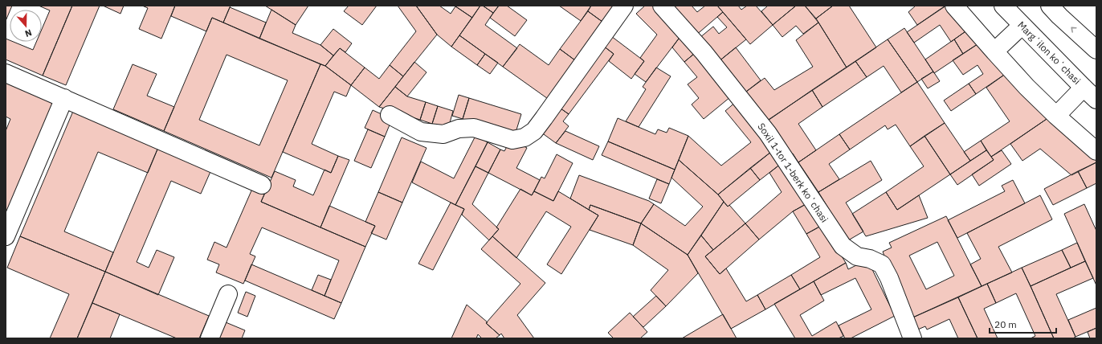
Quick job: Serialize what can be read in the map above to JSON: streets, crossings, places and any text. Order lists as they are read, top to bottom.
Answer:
{
  "streets": {
    "street": ["Margʻilon koʻchasi", "Soxil 1-tor 1-berk koʻchasi"]
  },
  "scale_bar": "20 m",
  "north": "bottom"
}
